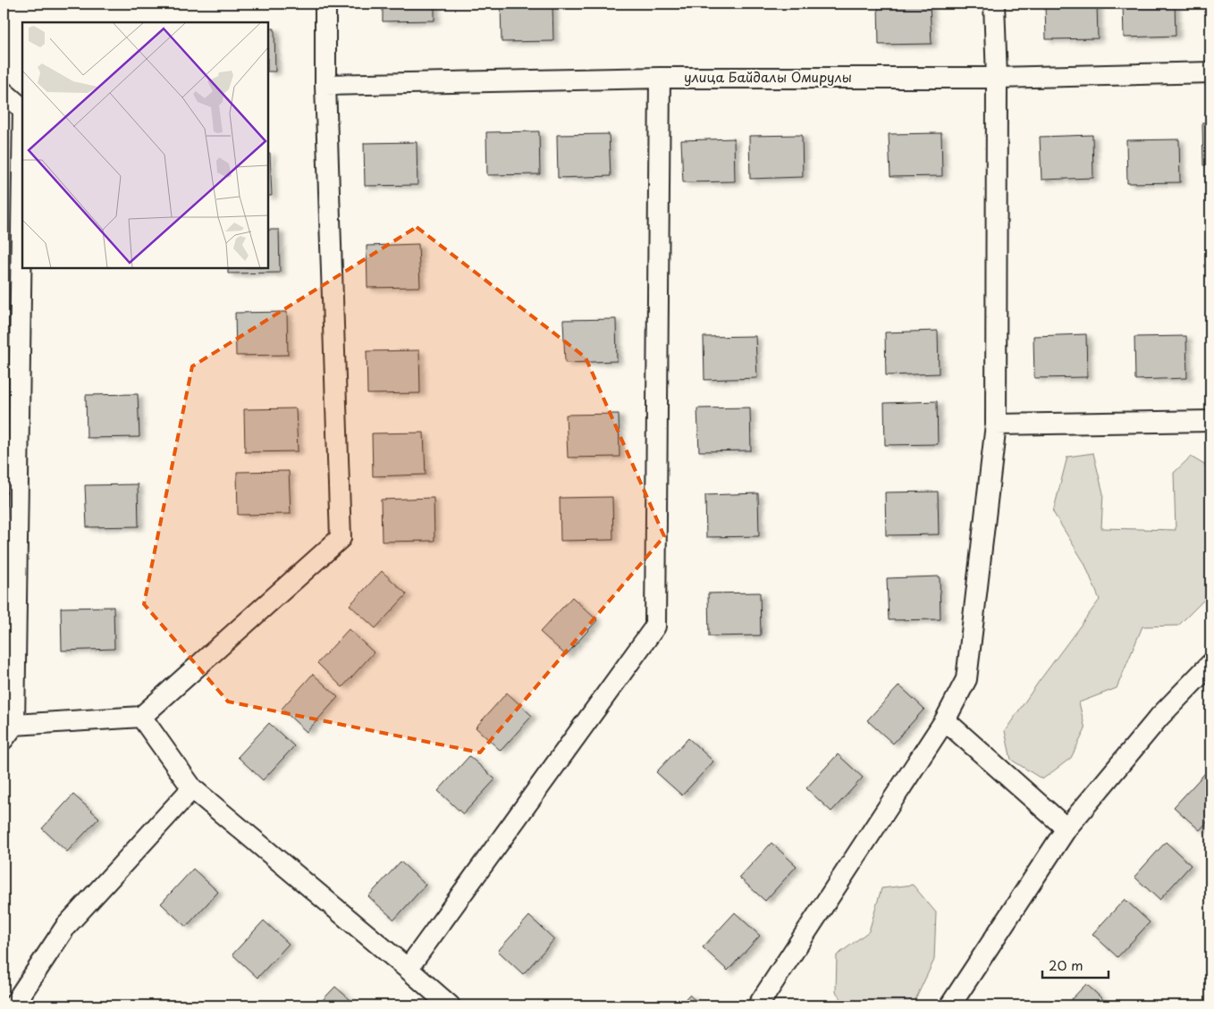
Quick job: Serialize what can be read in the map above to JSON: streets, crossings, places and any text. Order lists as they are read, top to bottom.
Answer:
{
  "streets": {
    "street": ["улица Байдалы Омирулы"]
  },
  "scale_bar": "20 m"
}
